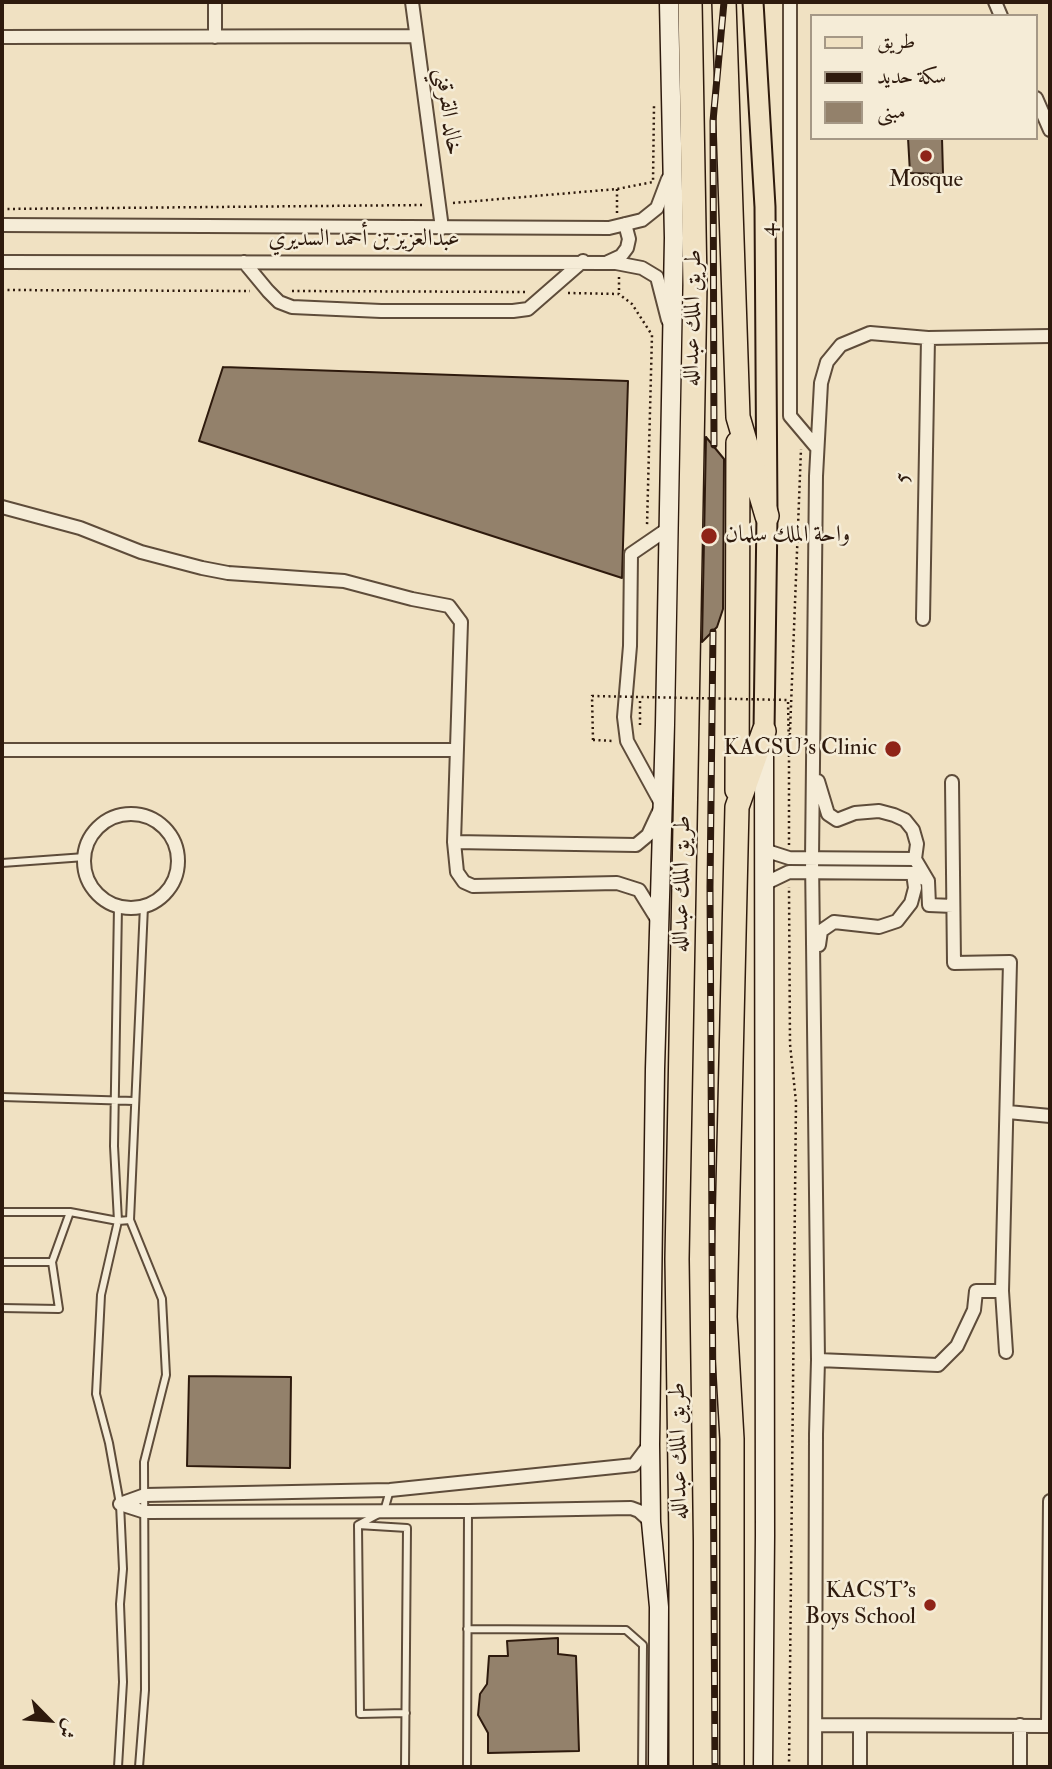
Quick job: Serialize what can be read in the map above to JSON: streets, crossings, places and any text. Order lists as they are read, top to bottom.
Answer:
{
  "streets": {
    "highway": ["طريق الملك عبدالله"],
    "street": [
      "خالد القرقني",
      "4",
      "عبدالعزيز بن أحمد السديري",
      "5"
    ]
  },
  "crossings": [
    ["خالد القرقني", "عبدالعزيز بن أحمد السديري"]
  ],
  "places": [
    "Mosque",
    "واحة الملك سلمان",
    "KACSU's Clinic",
    "KACST's Boys School"
  ],
  "legend": ["طريق", "سكة حديد", "مبنى"],
  "north": "bottom right"
}
